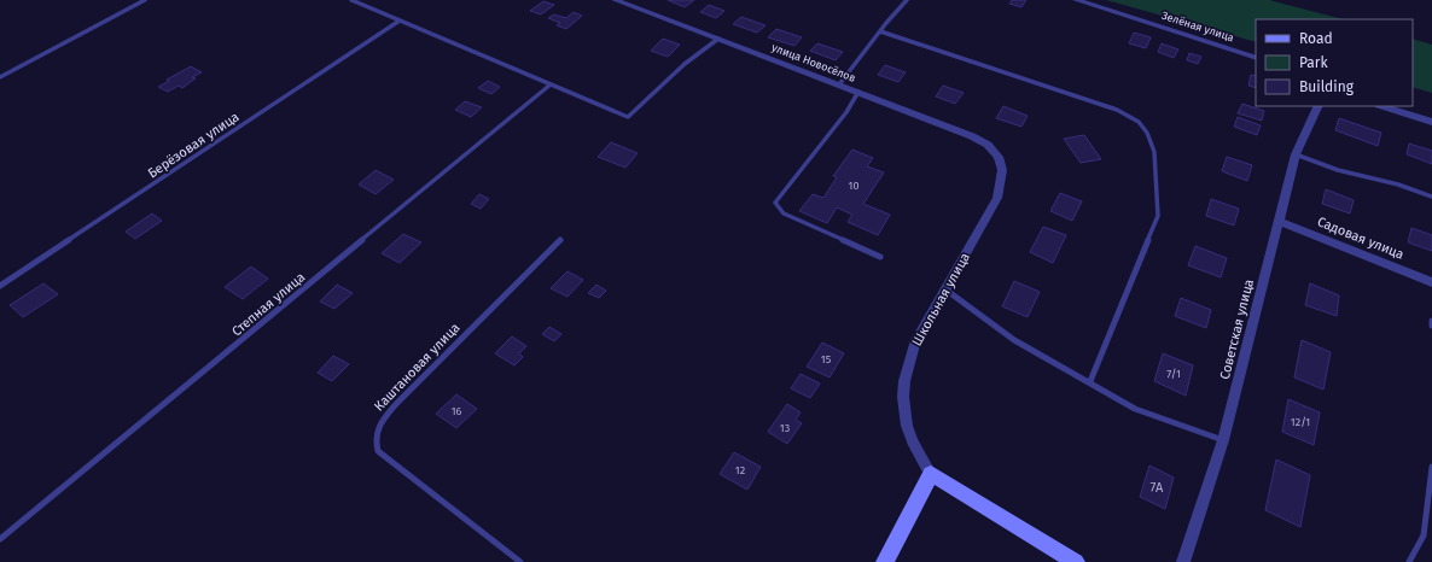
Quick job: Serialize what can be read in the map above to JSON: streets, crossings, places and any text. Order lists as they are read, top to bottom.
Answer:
{
  "streets": {
    "street": [
      "Зелёная улица",
      "улица Новосёлов",
      "Садовая улица",
      "Школьная улица",
      "Советская улица"
    ],
    "lane": ["Берёзовая улица", "Степная улица", "Каштановая улица"]
  },
  "crossings": [
    ["улица Новосёлов", "Школьная улица"],
    ["Садовая улица", "Советская улица"]
  ],
  "house_numbers": [
    "10",
    "15",
    "7/1",
    "16",
    "12/1",
    "13",
    "12",
    "7А"
  ],
  "legend": ["Road", "Park", "Building"]
}
